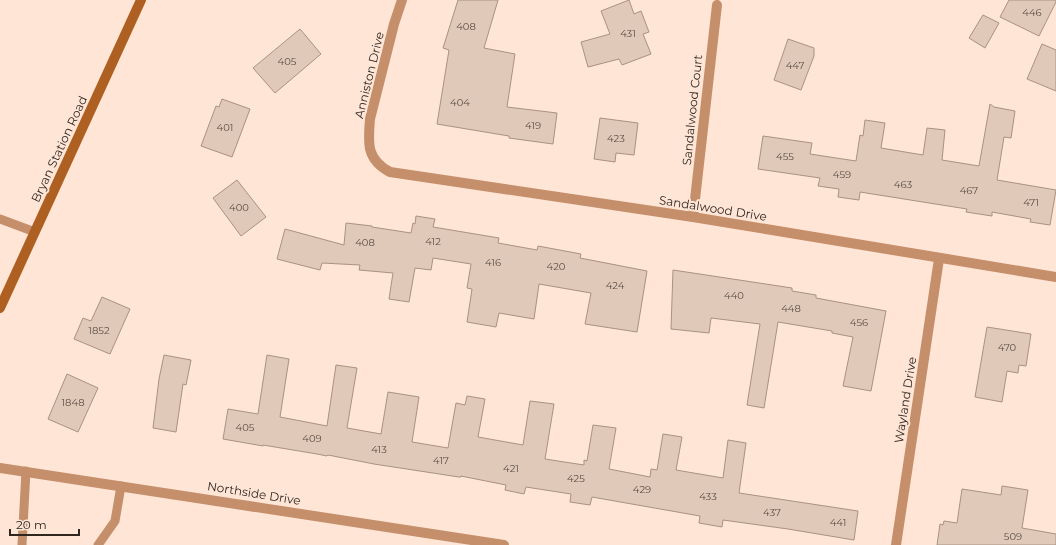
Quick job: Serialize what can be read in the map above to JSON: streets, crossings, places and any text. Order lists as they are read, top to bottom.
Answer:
{
  "streets": {
    "main road": ["Bryan Station Road"],
    "street": [
      "Anniston Drive",
      "Sandalwood Court",
      "Sandalwood Drive",
      "Wayland Drive",
      "Northside Drive"
    ]
  },
  "crossings": [
    ["Anniston Drive", "Sandalwood Drive"],
    ["Sandalwood Court", "Sandalwood Drive"],
    ["Sandalwood Drive", "Wayland Drive"]
  ],
  "house_numbers": [
    "446",
    "408",
    "431",
    "405",
    "447",
    "404",
    "419",
    "401",
    "423",
    "455",
    "459",
    "463",
    "467",
    "471",
    "400",
    "412",
    "408",
    "416",
    "420",
    "424",
    "440",
    "448",
    "456",
    "1852",
    "470",
    "1848",
    "405",
    "409",
    "413",
    "417",
    "421",
    "425",
    "429",
    "433",
    "437",
    "441",
    "509"
  ],
  "scale_bar": "20 m"
}
